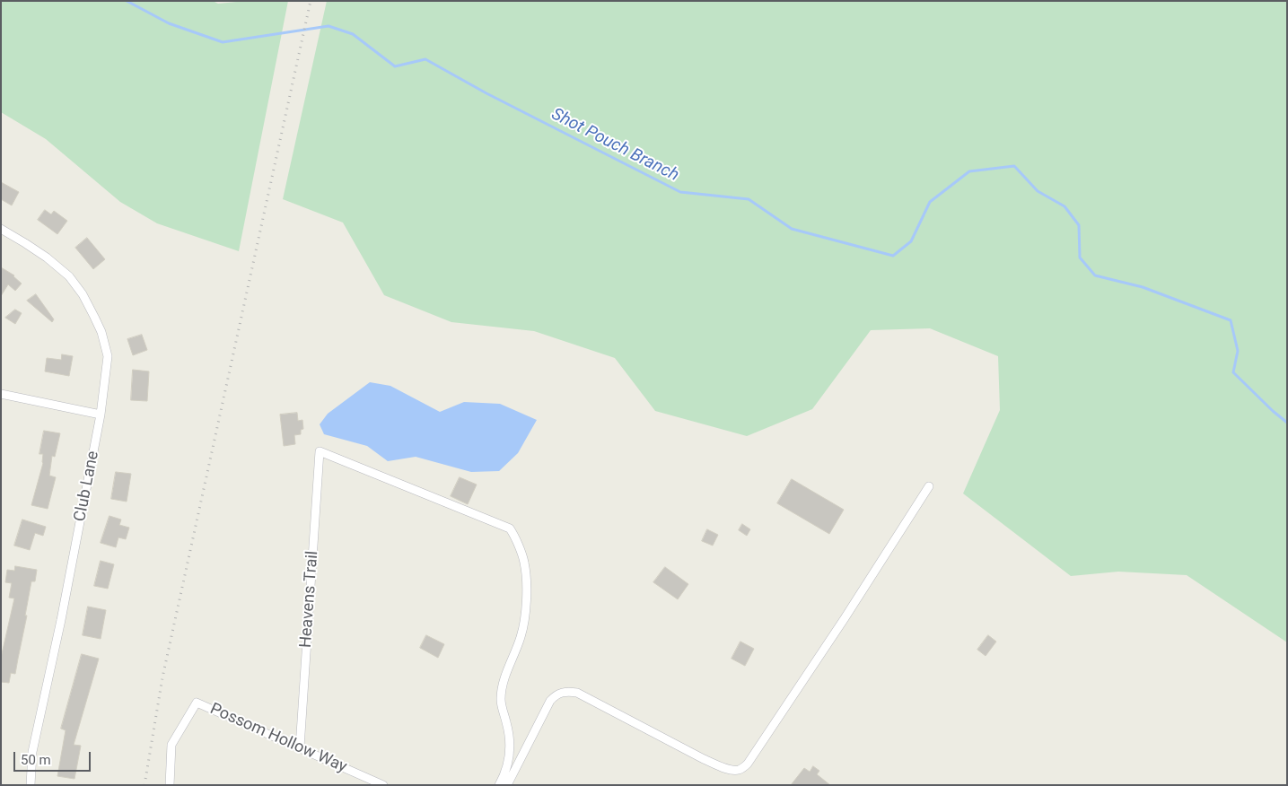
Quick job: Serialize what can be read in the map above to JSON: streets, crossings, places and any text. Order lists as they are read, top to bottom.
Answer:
{
  "streets": {
    "street": ["Club Lane", "Heavens Trail", "Possom Hollow Way"]
  },
  "crossings": [
    ["Heavens Trail", "Possom Hollow Way"]
  ],
  "water": ["Shot Pouch Branch"],
  "scale_bar": "50 m"
}
